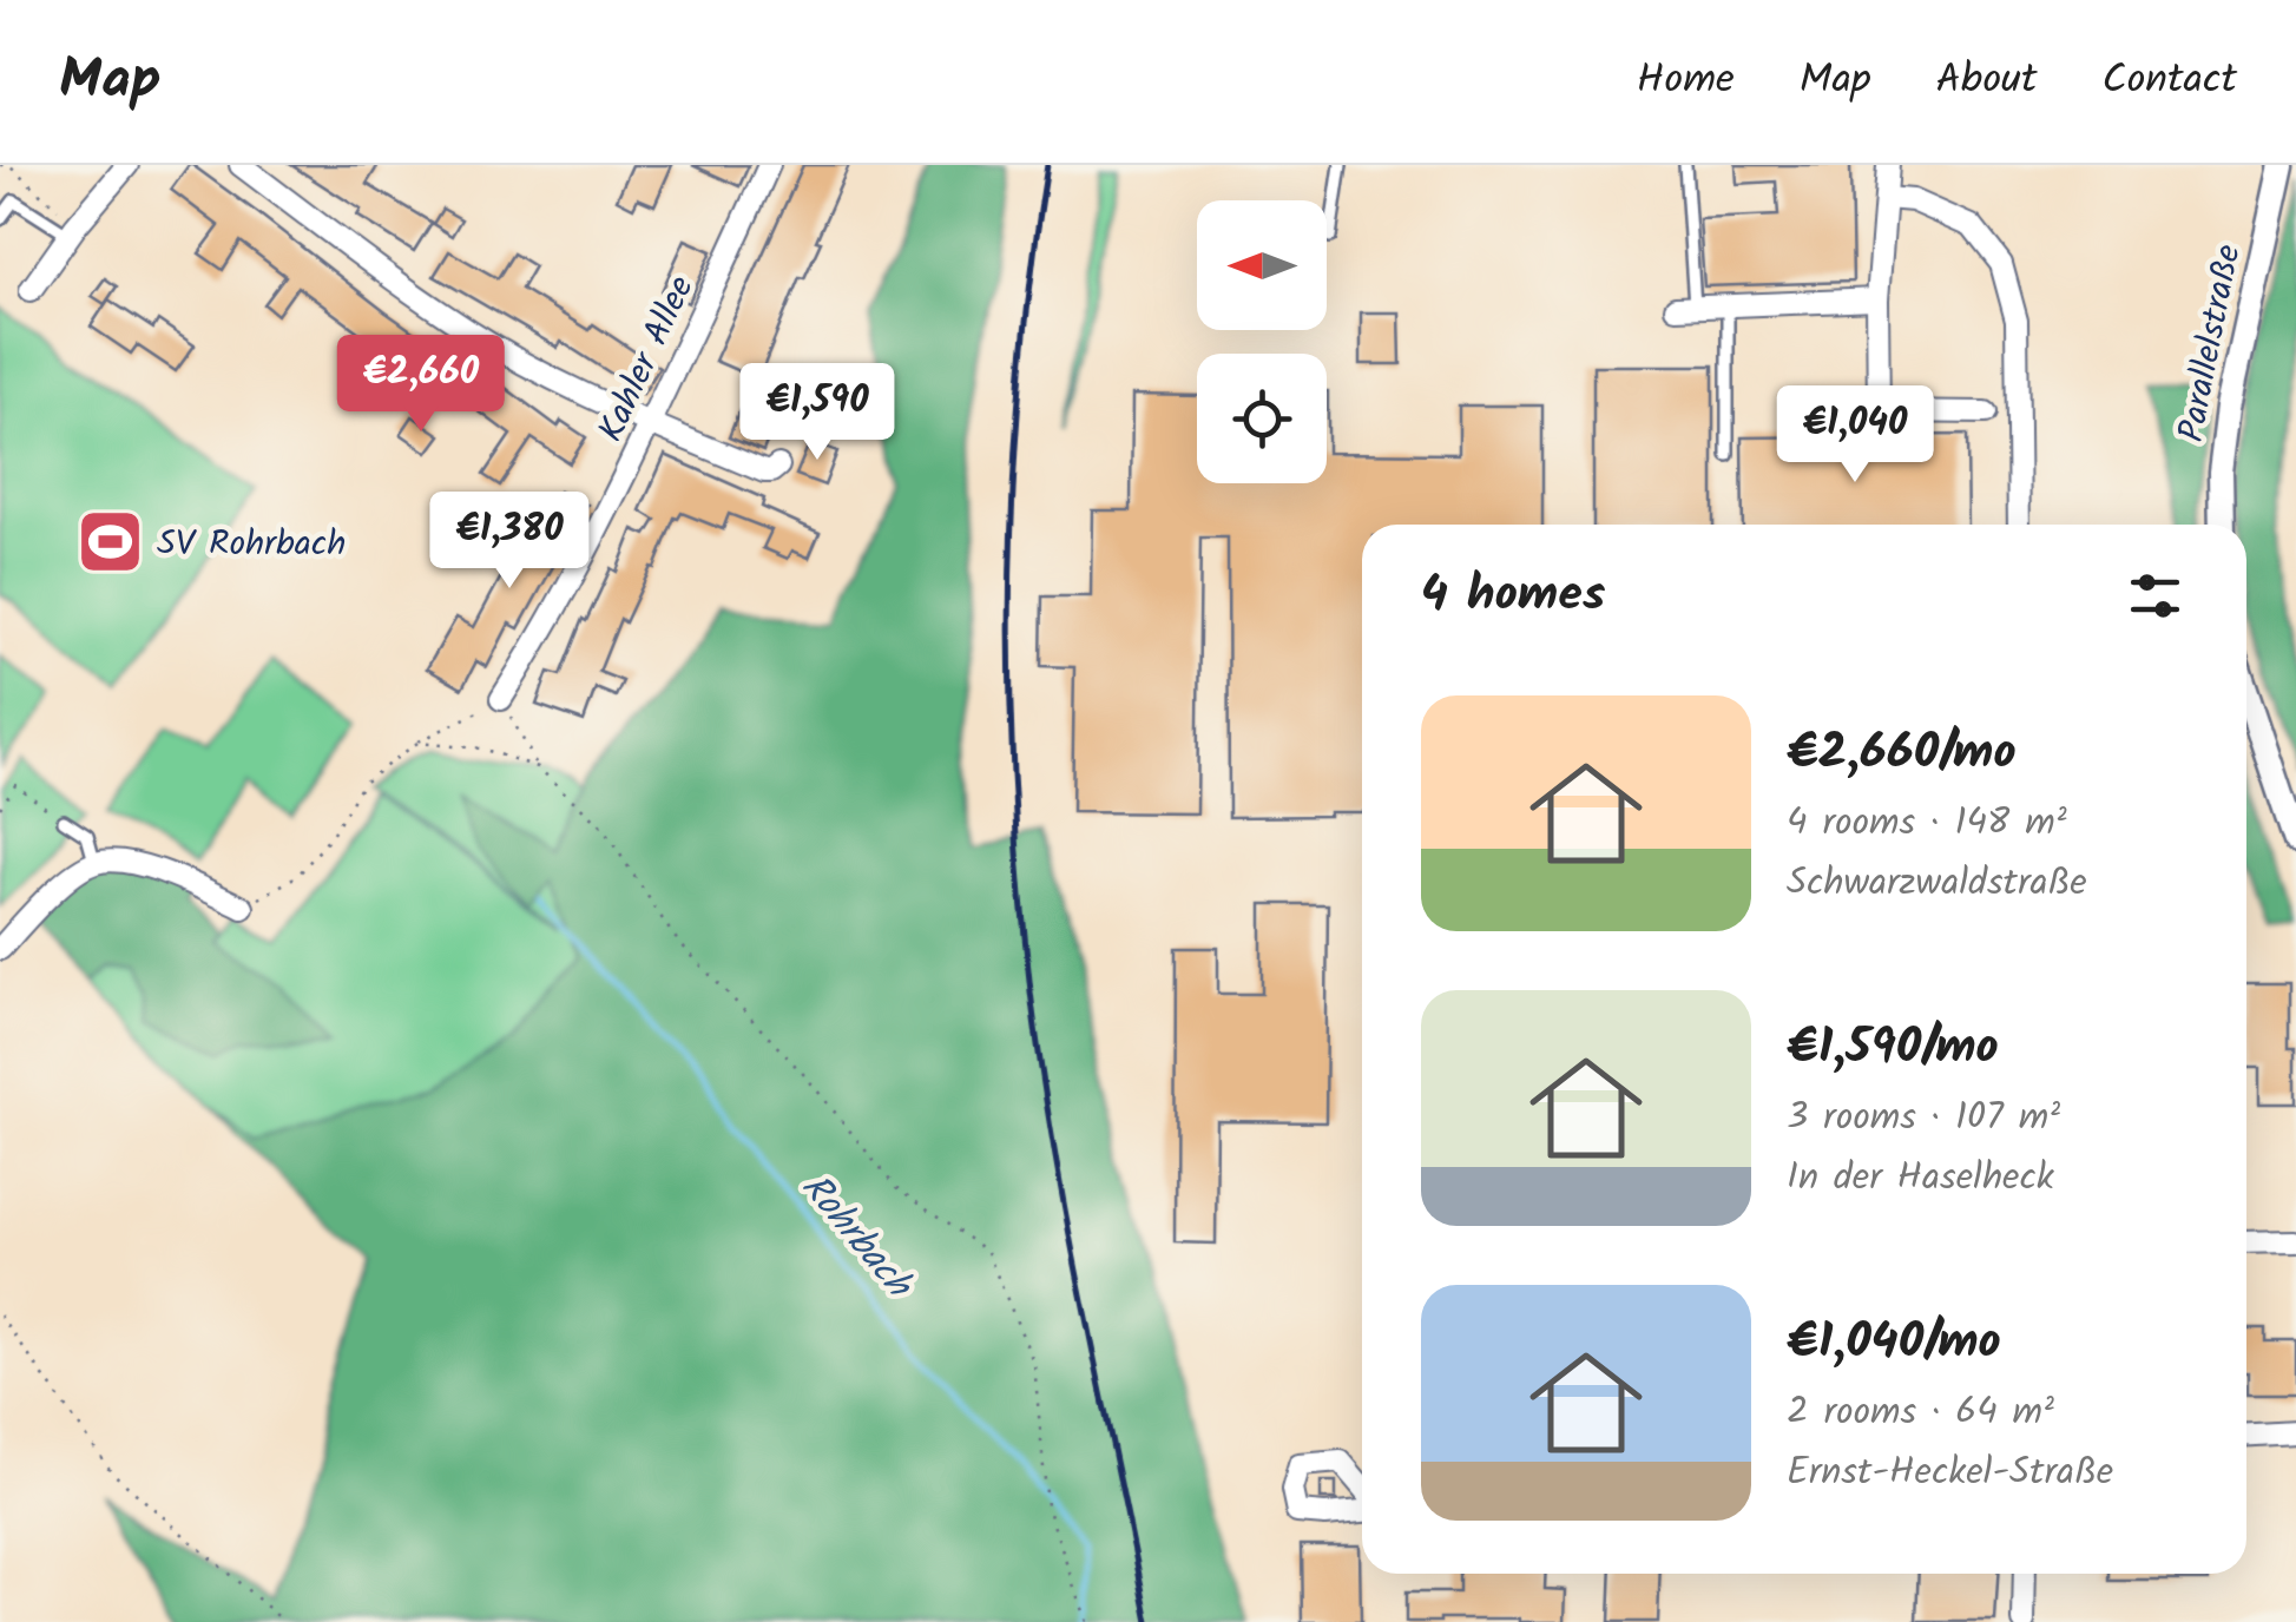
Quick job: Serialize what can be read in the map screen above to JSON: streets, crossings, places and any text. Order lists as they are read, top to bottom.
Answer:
{
  "streets": {
    "street": ["Parallelstraße", "Kahler Allee"]
  },
  "water": ["Rohrbach"],
  "places": {
    "sports": ["SV Rohrbach"]
  },
  "north": "left",
  "page": {
    "header": "Map",
    "nav": [
      "Home",
      "Map",
      "About",
      "Contact"
    ],
    "price": [
      "€2,660",
      "€1,590",
      "€1,040",
      "€1,380"
    ],
    "heading": "4 homes",
    "list": [
      {
        "name": "€2,660/mo",
        "note": "4 rooms · 148 m² · Schwarzwaldstraße"
      },
      {
        "name": "€1,590/mo",
        "note": "3 rooms · 107 m² · In der Haselheck"
      },
      {
        "name": "€1,040/mo",
        "note": "2 rooms · 64 m² · Ernst-Heckel-Straße"
      }
    ]
  }
}
